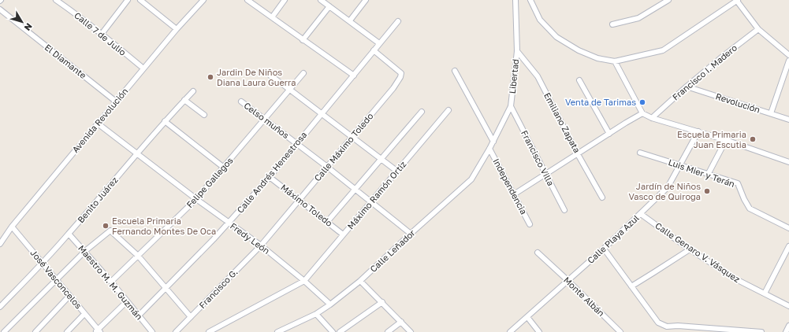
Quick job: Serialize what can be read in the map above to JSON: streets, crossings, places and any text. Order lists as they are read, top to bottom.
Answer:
{
  "streets": {
    "street": [
      "Calle 7 de Julio",
      "El Diamante",
      "Francisco I. Madero",
      "Libertad",
      "Revolución",
      "Avenida Revolución",
      "Celso muños",
      "Emiliano Zapata",
      "Calle Máximo Toledo",
      "Francisco Villa",
      "Calle Andrés Henestrosa",
      "Luis Mier y Terán",
      "Felipe Gallegos",
      "Independencia",
      "Máximo Ramón Ortiz",
      "Benito Juárez",
      "Máximo Toledo",
      "Fredy León",
      "Calle Playa Azul",
      "Calle Leñador",
      "Calle Genaro V. Vásquez",
      "José Vasconcelos",
      "Maestro M. M. Guzmán",
      "Francisco G.",
      "Monte Albán"
    ]
  },
  "crossings": [
    ["Calle 7 de Julio", "Avenida Revolución"],
    ["El Diamante", "Avenida Revolución"],
    ["Francisco I. Madero", "Revolución"],
    ["Libertad", "Emiliano Zapata"],
    ["Libertad", "Francisco Villa"],
    ["Libertad", "Independencia"],
    ["Libertad", "Calle Leñador"],
    ["Avenida Revolución", "Fredy León"],
    ["Avenida Revolución", "José Vasconcelos"],
    ["Celso muños", "Calle Máximo Toledo"],
    ["Celso muños", "Calle Andrés Henestrosa"],
    ["Celso muños", "Felipe Gallegos"],
    ["Celso muños", "Máximo Ramón Ortiz"],
    ["Celso muños", "Calle Leñador"],
    ["Calle Máximo Toledo", "Calle Andrés Henestrosa"],
    ["Calle Máximo Toledo", "Máximo Toledo"],
    ["Calle Máximo Toledo", "Fredy León"],
    ["Calle Máximo Toledo", "Francisco G."],
    ["Calle Andrés Henestrosa", "Máximo Toledo"],
    ["Calle Andrés Henestrosa", "Fredy León"],
    ["Calle Andrés Henestrosa", "Maestro M. M. Guzmán"],
    ["Luis Mier y Terán", "Calle Playa Azul"],
    ["Felipe Gallegos", "Fredy León"],
    ["Felipe Gallegos", "Maestro M. M. Guzmán"],
    ["Independencia", "Calle Leñador"],
    ["Máximo Ramón Ortiz", "Máximo Toledo"],
    ["Máximo Ramón Ortiz", "Fredy León"],
    ["Benito Juárez", "Fredy León"],
    ["Benito Juárez", "José Vasconcelos"],
    ["Benito Juárez", "Maestro M. M. Guzmán"],
    ["Fredy León", "Calle Leñador"],
    ["Fredy León", "Francisco G."],
    ["Calle Playa Azul", "Calle Genaro V. Vásquez"],
    ["Calle Playa Azul", "Monte Albán"]
  ],
  "places": [
    "Jardin De Niños Diana Laura Guerra",
    "Venta de Tarimas",
    "Escuela Primaria Juan Escutia",
    "Jardín de Niños Vasco de Quiroga",
    "Escuela Primaria Fernando Montes De Oca"
  ],
  "north": "bottom right"
}
